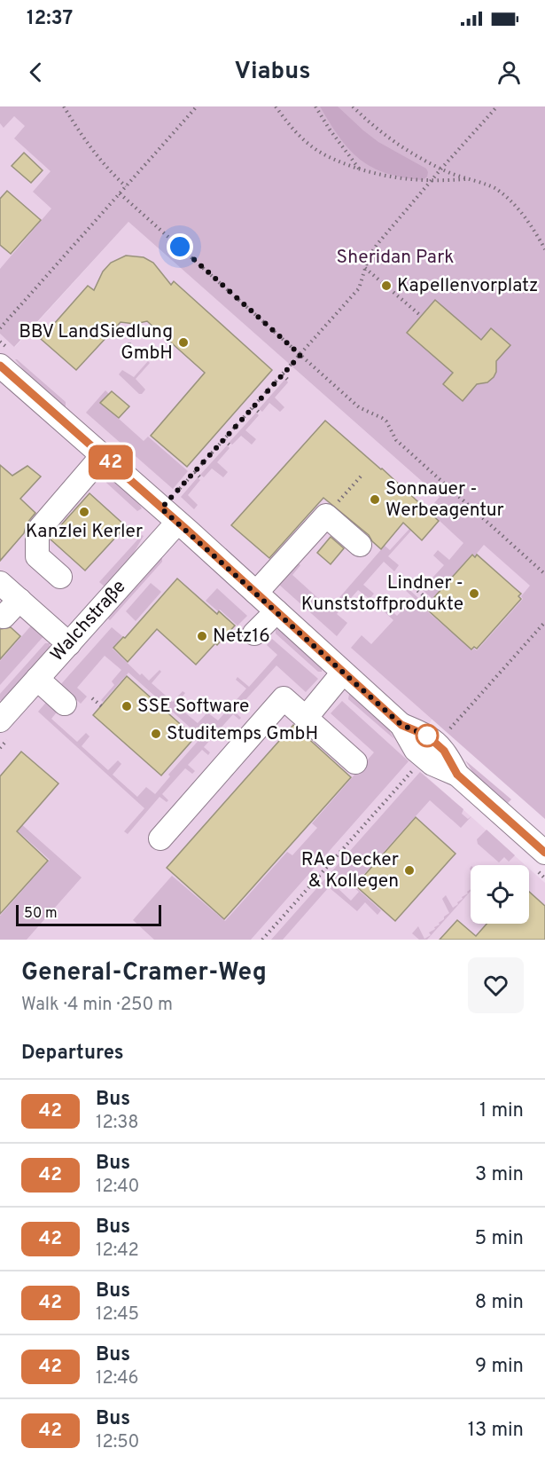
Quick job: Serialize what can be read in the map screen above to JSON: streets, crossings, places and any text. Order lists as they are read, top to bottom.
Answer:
{
  "streets": {
    "street": ["Walchstraße"]
  },
  "parks": ["Sheridan Park"],
  "places": [
    "Kapellenvorplatz",
    "BBV LandSiedlung GmbH",
    "Sonnauer - Werbeagentur",
    "Kanzlei Kerler",
    "Lindner - Kunststoffprodukte",
    "Netz16",
    "SSE Software",
    "Studitemps GmbH",
    "RAe Decker & Kollegen"
  ],
  "lines": ["bus line 42"],
  "scale_bar": "50 m",
  "page": {
    "status": "12:37",
    "header": "Viabus",
    "on_map": "42",
    "scale": "50 m",
    "heading": [
      ["General-Cramer-Weg", "Walk · 4 min · 250 m"],
      "Departures"
    ],
    "list": [
      {
        "mark": "42",
        "name": "Bus",
        "note": "12:38",
        "value": "1 min"
      },
      {
        "mark": "42",
        "name": "Bus",
        "note": "12:40",
        "value": "3 min"
      },
      {
        "mark": "42",
        "name": "Bus",
        "note": "12:42",
        "value": "5 min"
      },
      {
        "mark": "42",
        "name": "Bus",
        "note": "12:45",
        "value": "8 min"
      },
      {
        "mark": "42",
        "name": "Bus",
        "note": "12:46",
        "value": "9 min"
      },
      {
        "mark": "42",
        "name": "Bus",
        "note": "12:50",
        "value": "13 min"
      }
    ]
  }
}
